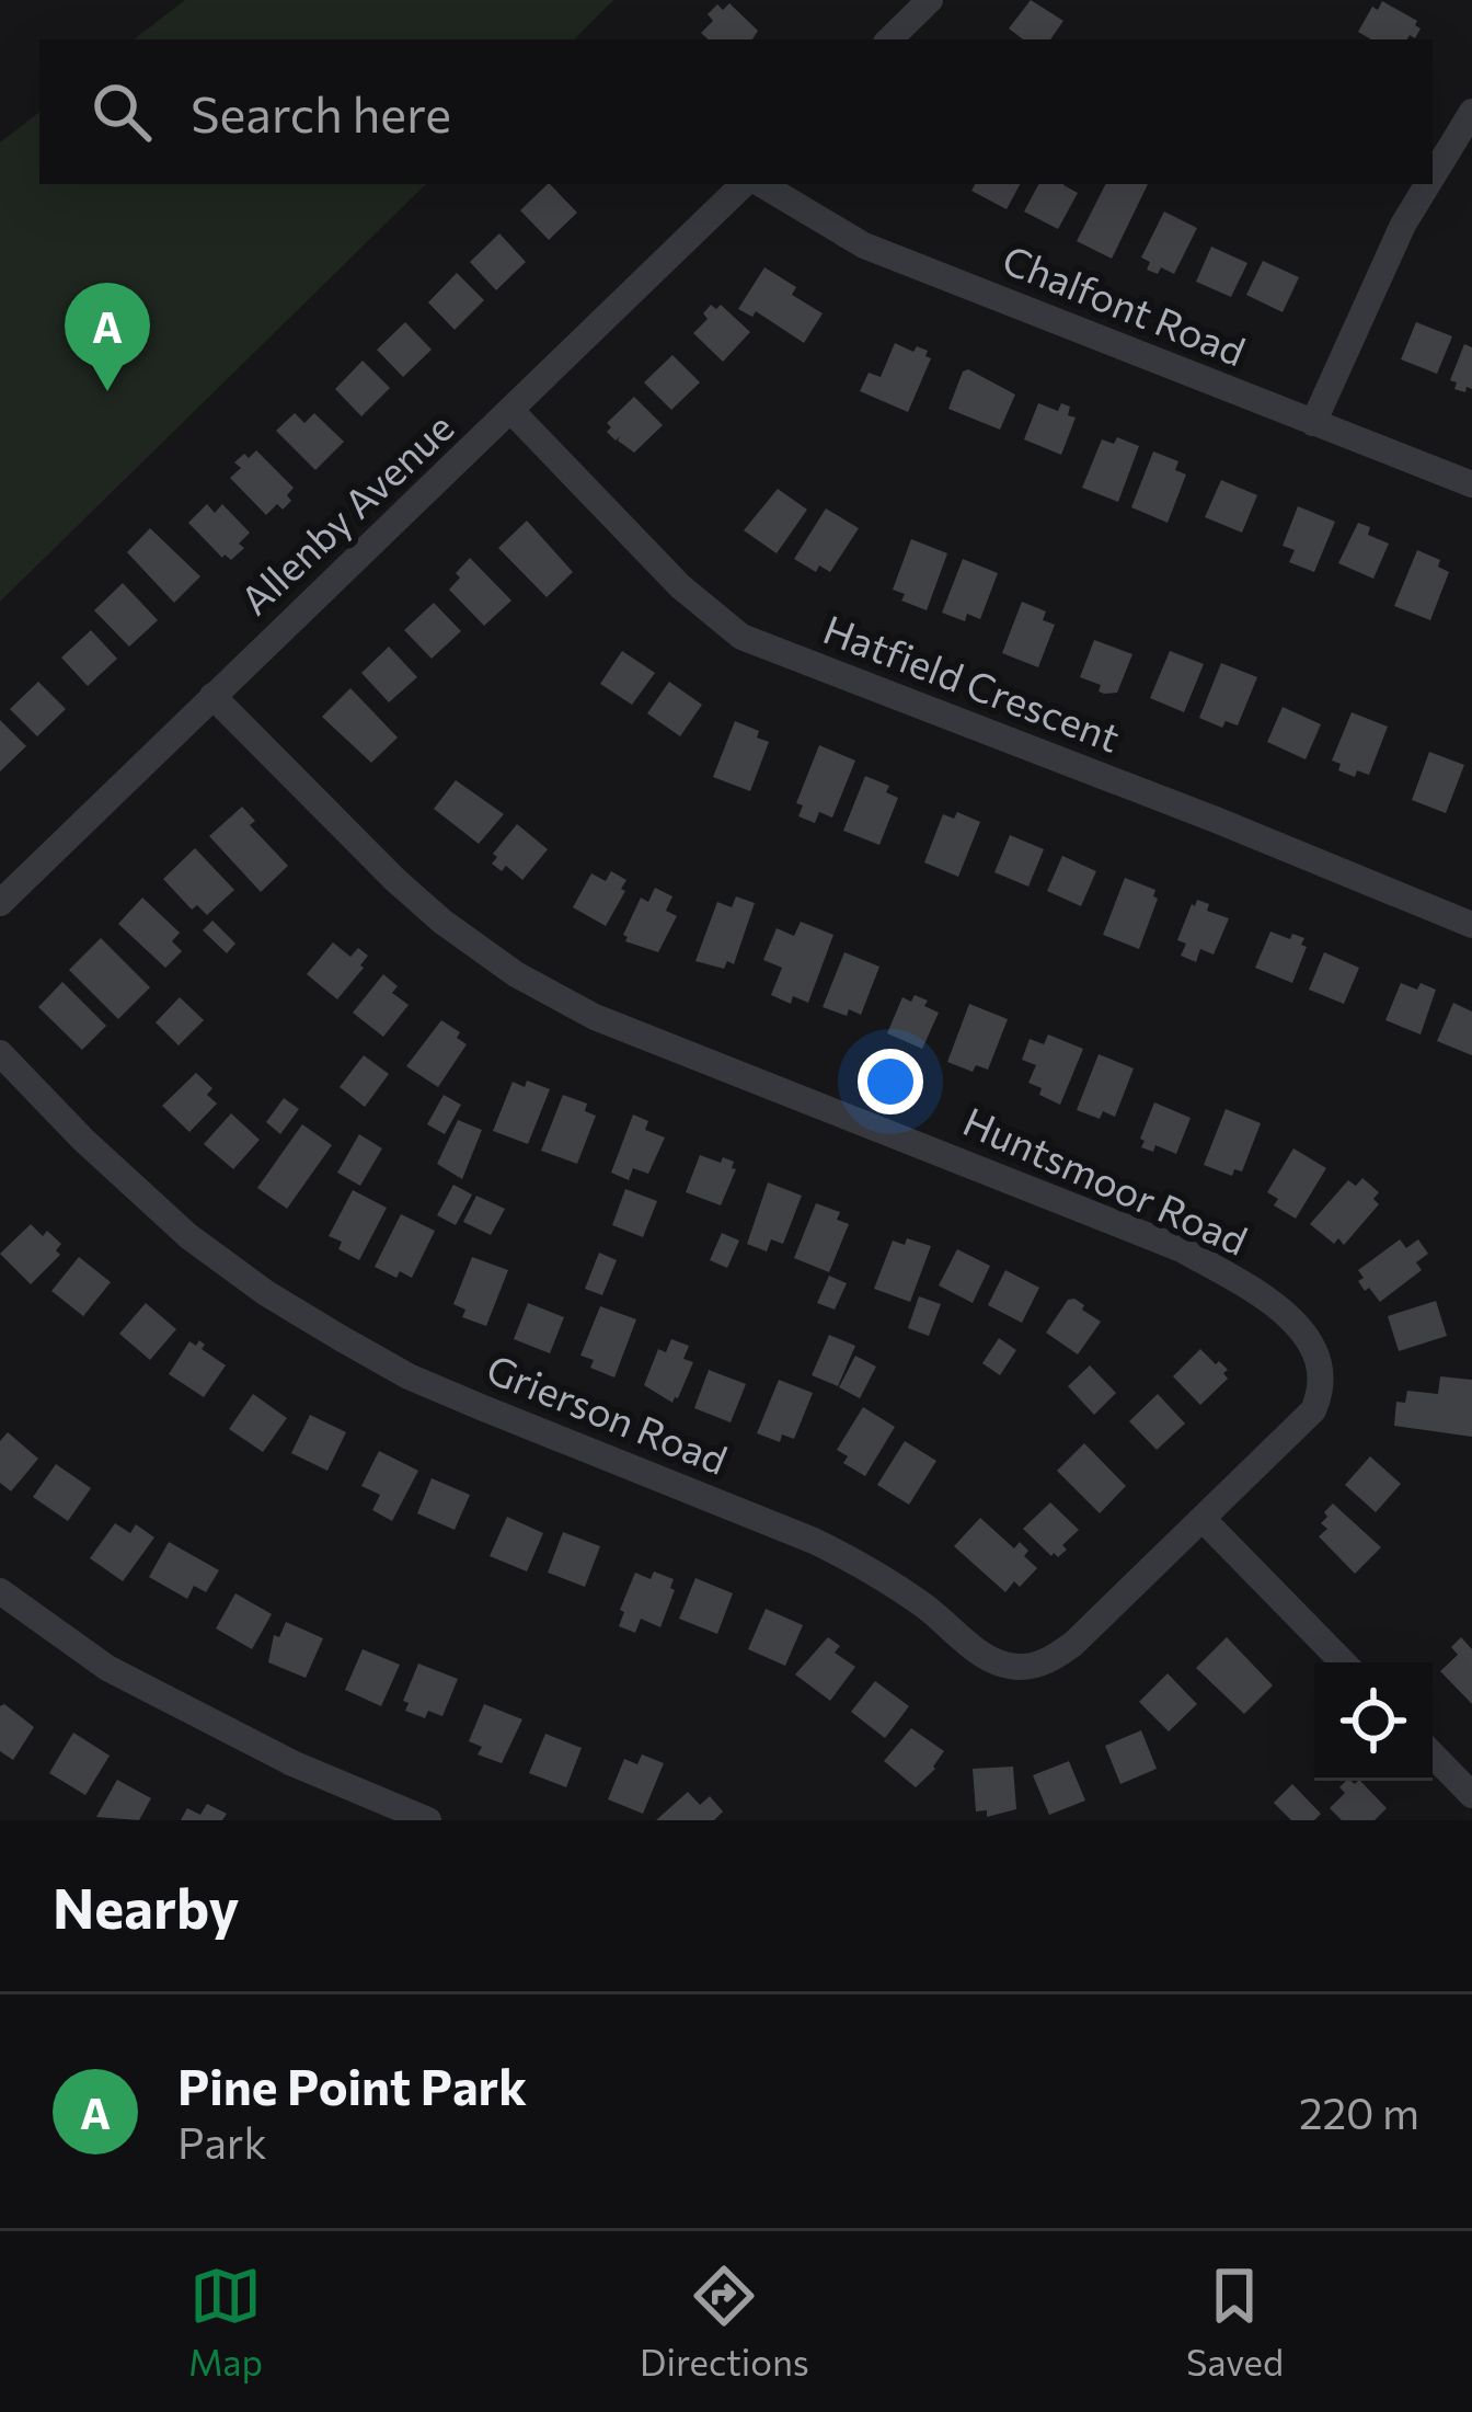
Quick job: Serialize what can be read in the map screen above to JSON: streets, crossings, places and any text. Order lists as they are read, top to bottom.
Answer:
{
  "streets": {
    "street": [
      "Chalfont Road",
      "Allenby Avenue",
      "Hatfield Crescent",
      "Huntsmoor Road",
      "Grierson Road"
    ]
  },
  "crossings": [
    ["Allenby Avenue", "Hatfield Crescent"],
    ["Allenby Avenue", "Huntsmoor Road"],
    ["Huntsmoor Road", "Grierson Road"]
  ],
  "page": {
    "search": "Search here",
    "pins": "A",
    "heading": "Nearby",
    "list": [
      {
        "mark": "A",
        "name": "Pine Point Park",
        "note": "Park",
        "value": "220 m"
      }
    ],
    "nav": ["Map", "Directions", "Saved"]
  }
}
